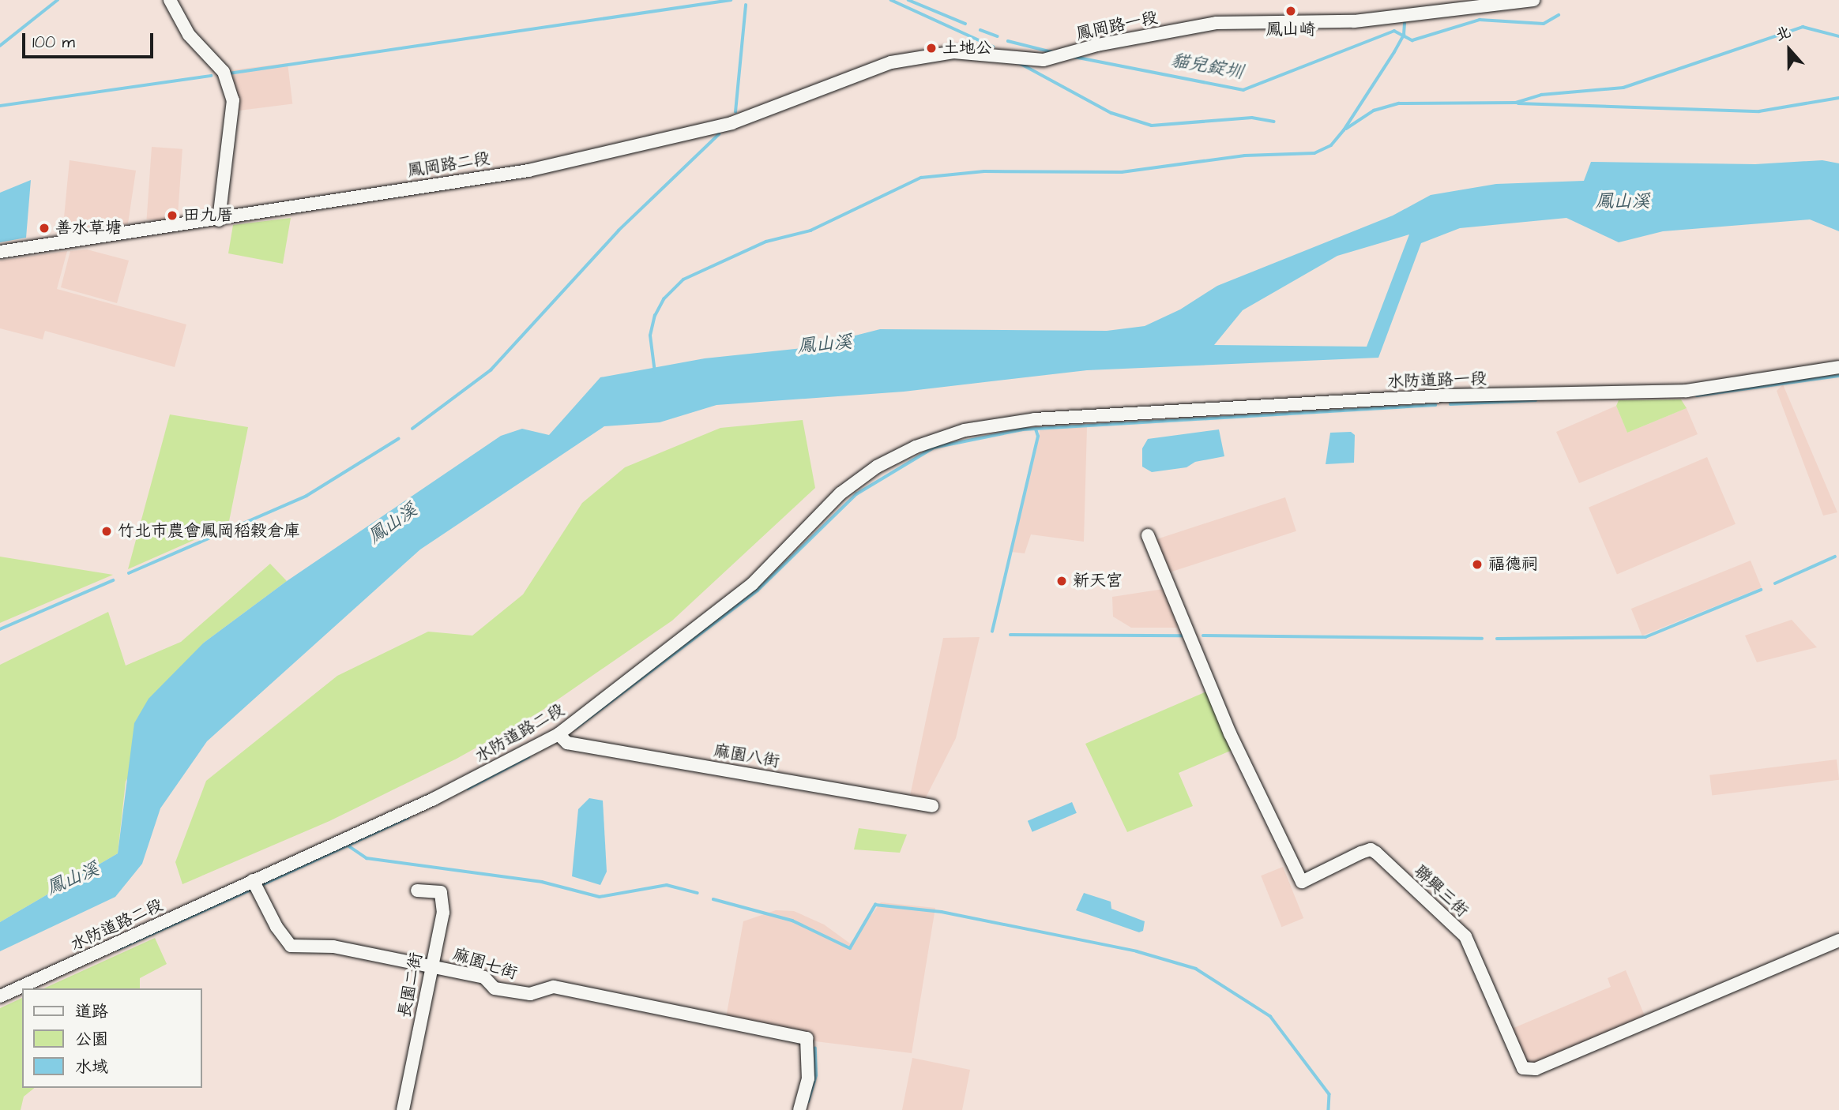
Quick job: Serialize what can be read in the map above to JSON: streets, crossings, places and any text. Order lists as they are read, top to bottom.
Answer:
{
  "streets": {
    "street": [
      "鳳岡路一段",
      "鳳岡路二段",
      "水防道路一段",
      "水防道路二段",
      "麻園八街",
      "聯興三街",
      "麻園七街",
      "長園二街"
    ]
  },
  "crossings": [
    ["鳳岡路一段", "鳳岡路二段"],
    ["水防道路一段", "水防道路二段"],
    ["水防道路二段", "麻園八街"],
    ["水防道路二段", "麻園七街"],
    ["麻園七街", "長園二街"]
  ],
  "water": ["貓兒錠圳", "鳳山溪"],
  "places": [
    "鳳山崎",
    "土地公",
    "田九厝",
    "善水草塘",
    "竹北市農會鳳岡稻穀倉庫",
    "福德祠",
    "新天宫"
  ],
  "legend": ["道路", "公園", "水域"],
  "scale_bar": "100 m",
  "north": "top"
}
